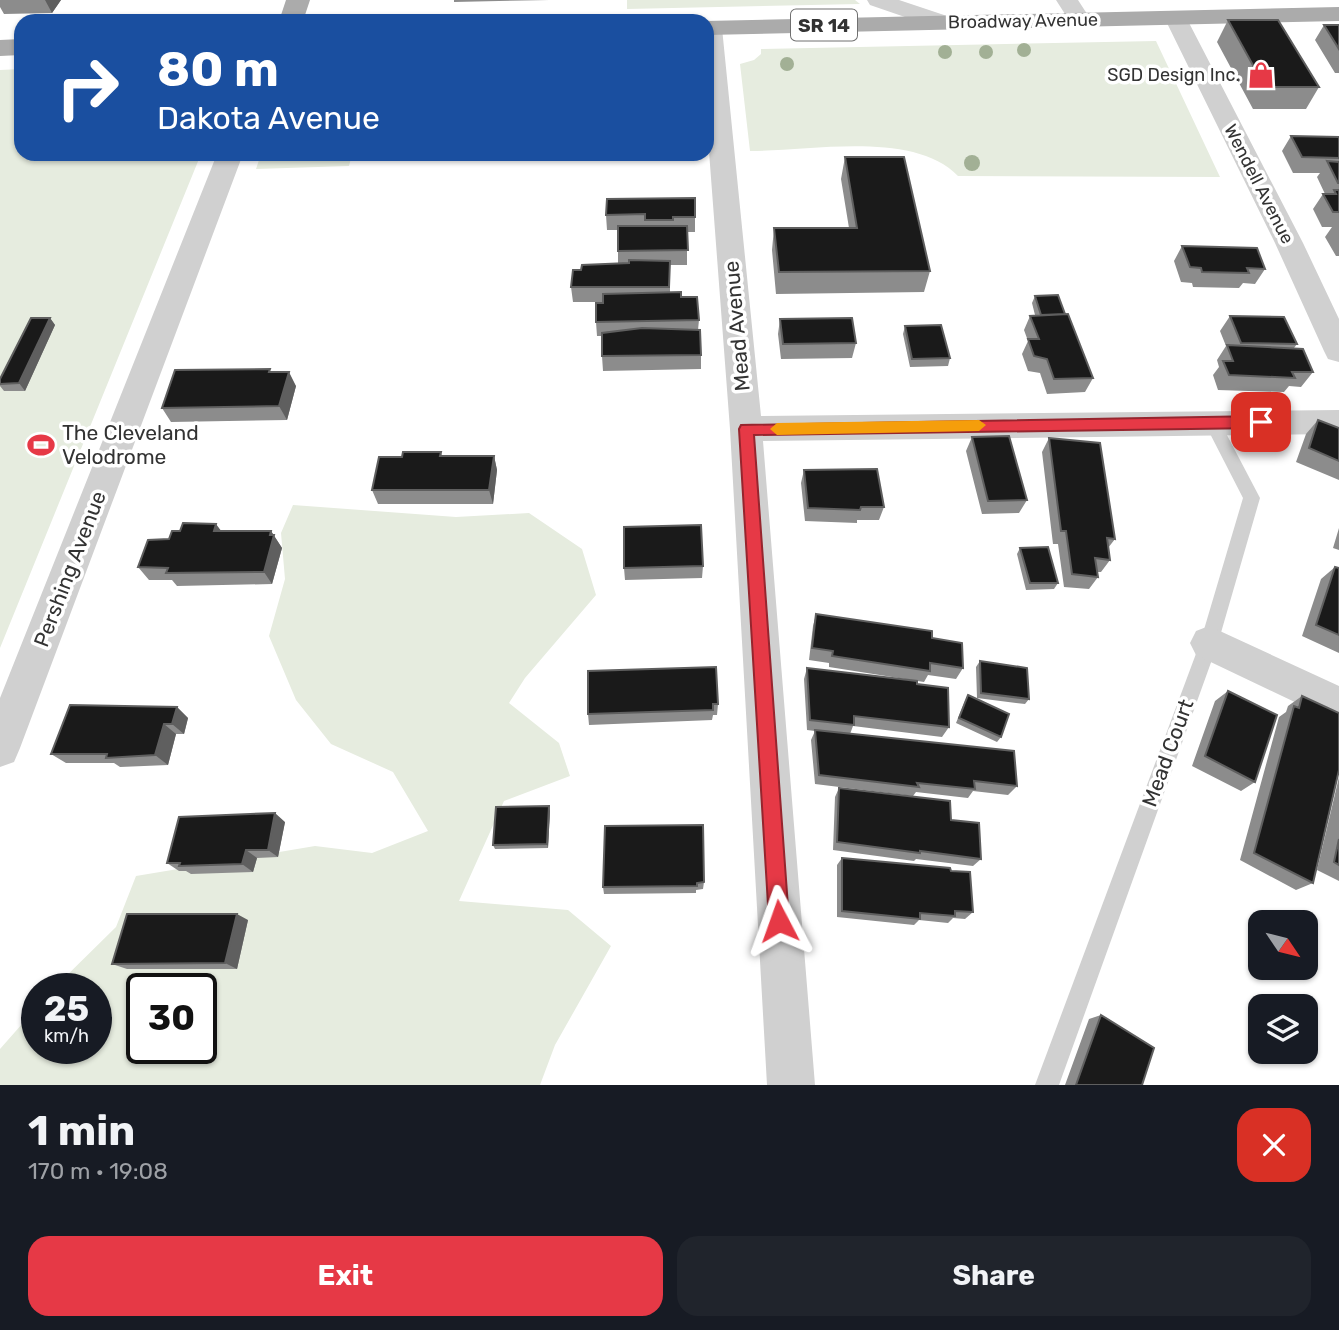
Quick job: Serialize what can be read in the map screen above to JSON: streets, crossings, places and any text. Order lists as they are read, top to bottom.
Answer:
{
  "streets": {
    "main road": ["Broadway Avenue", "SR 14"],
    "street": ["Wendell Avenue", "Mead Avenue", "Pershing Avenue"],
    "lane": ["Mead Court"]
  },
  "crossings": [
    ["Broadway Avenue", "Wendell Avenue"]
  ],
  "places": {
    "shop": ["SGD Design Inc."],
    "sports": ["The Cleveland Velodrome"]
  },
  "north": "bottom right",
  "page": {
    "turn": ["80 m", "Dakota Avenue"],
    "speed": "25 km/h",
    "limit": "30",
    "heading": ["1 min", "170 m · 19:08"],
    "buttons": ["Exit", "Share"]
  }
}
